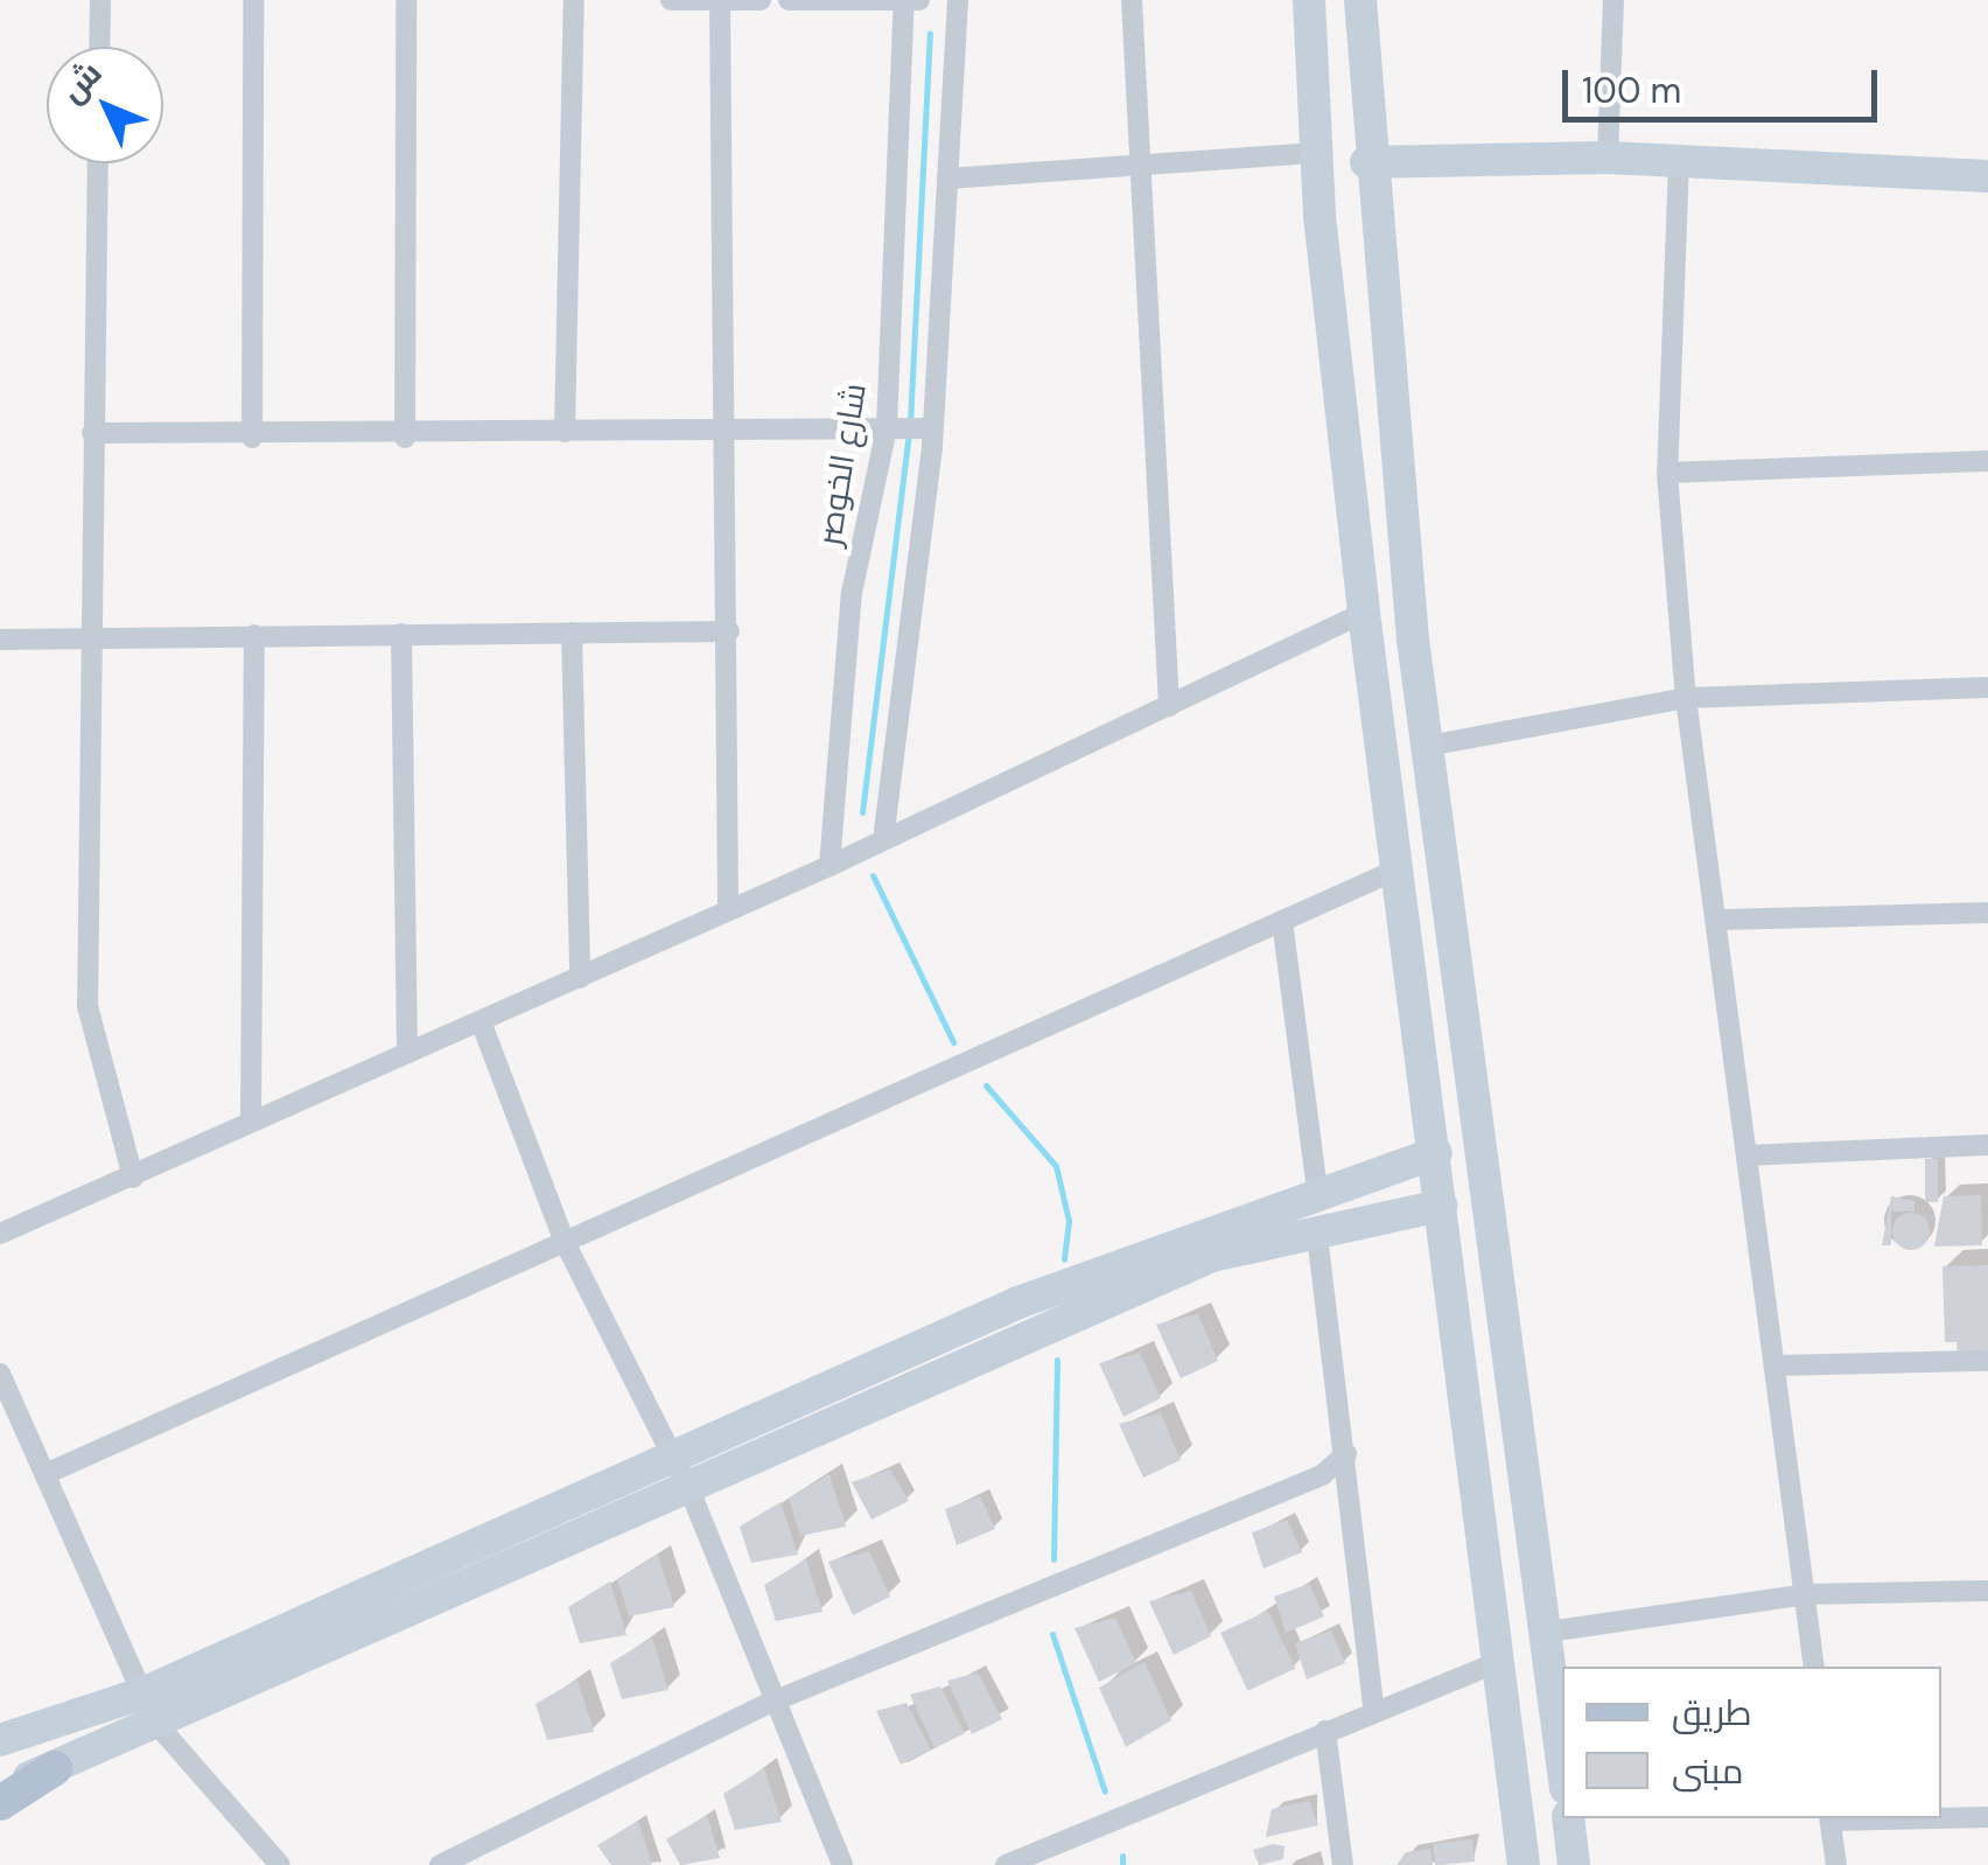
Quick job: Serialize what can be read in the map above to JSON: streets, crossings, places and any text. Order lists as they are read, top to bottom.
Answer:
{
  "streets": {
    "street": ["شارع الخوصر"]
  },
  "legend": ["طريق", "مبنى"],
  "scale_bar": "100 m",
  "north": "top left"
}
